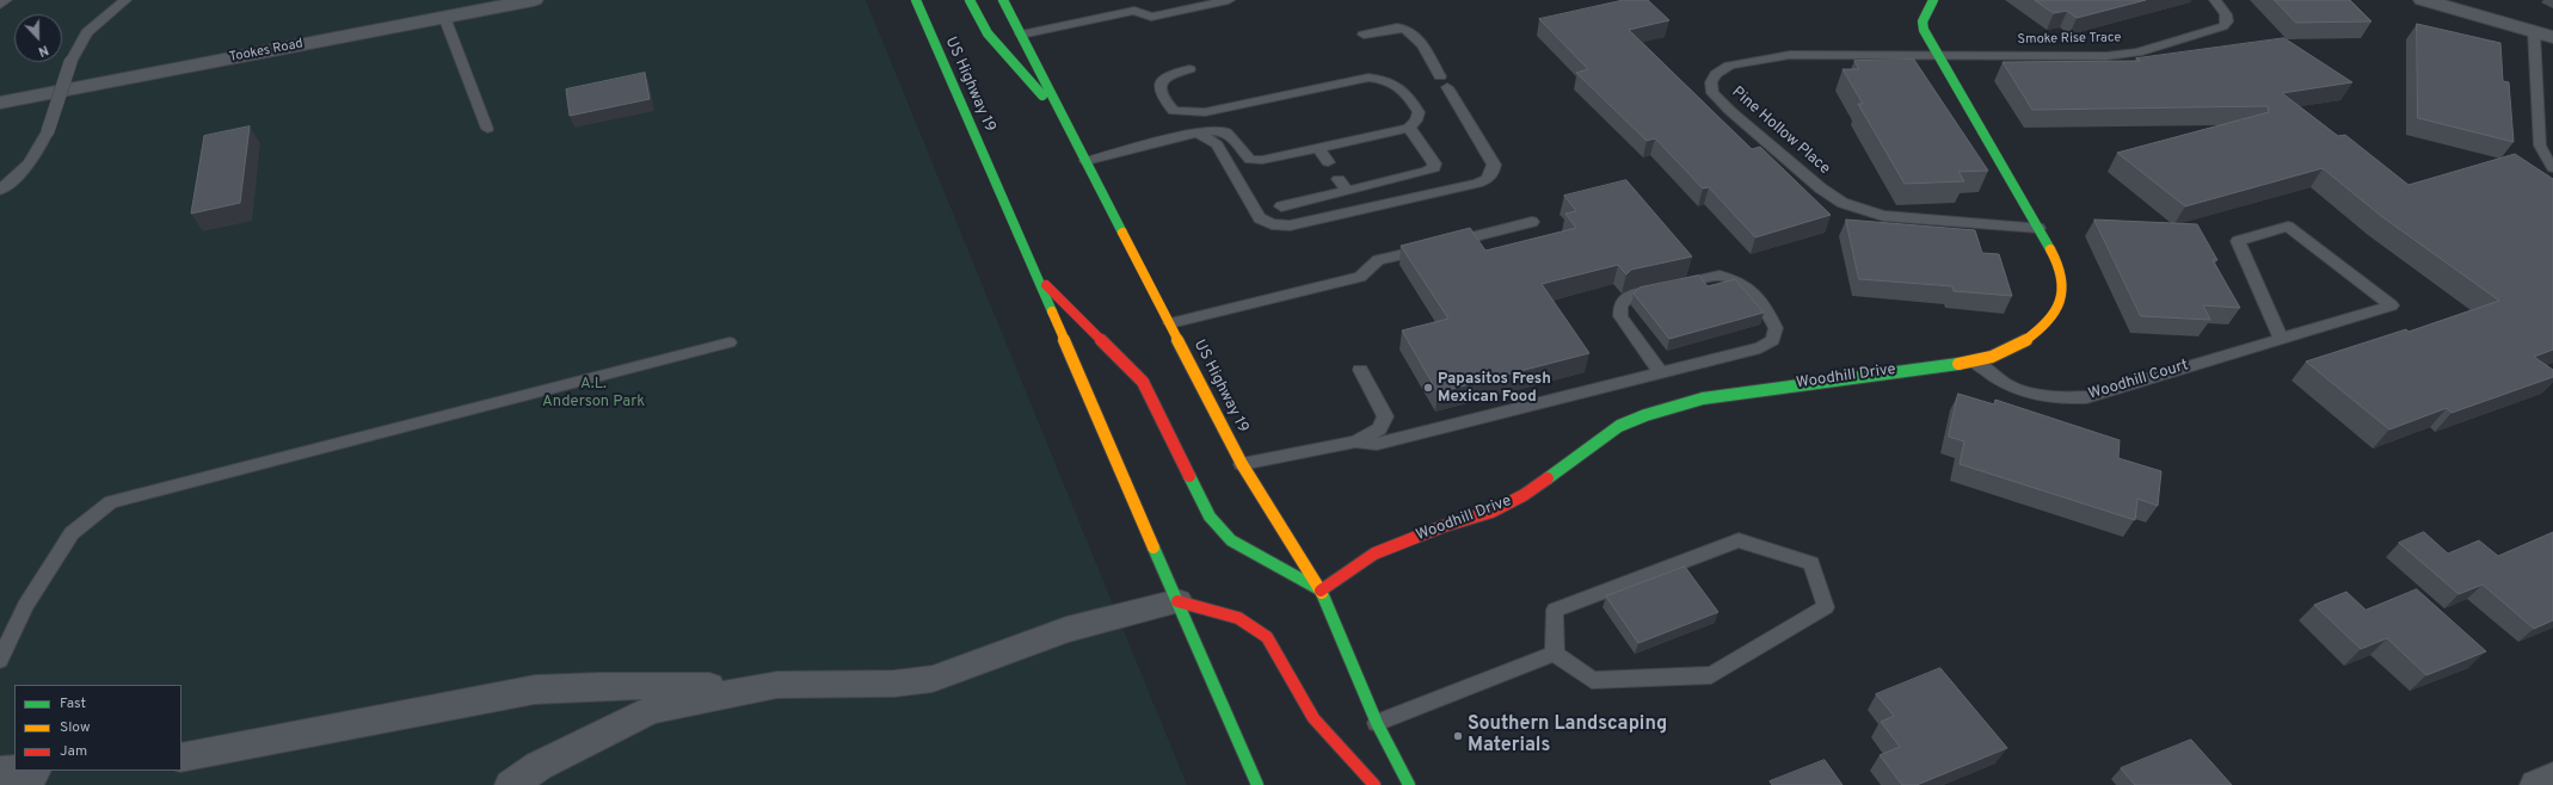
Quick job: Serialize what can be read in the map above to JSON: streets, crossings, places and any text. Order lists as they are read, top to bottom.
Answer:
{
  "streets": {
    "main road": ["US Highway 19", "Woodhill Drive"],
    "street": ["Tookes Road"],
    "lane": ["Smoke Rise Trace", "Pine Hollow Place", "Woodhill Court"]
  },
  "crossings": [
    ["Smoke Rise Trace", "Pine Hollow Place"],
    ["Smoke Rise Trace", "Woodhill Drive"],
    ["US Highway 19", "Woodhill Drive"],
    ["Pine Hollow Place", "Woodhill Drive"],
    ["Woodhill Drive", "Woodhill Court"]
  ],
  "parks": ["A.L. Anderson Park"],
  "places": ["Papasitos Fresh Mexican Food", "Southern Landscaping Materials"],
  "legend": ["Fast", "Slow", "Jam"],
  "north": "bottom"
}
